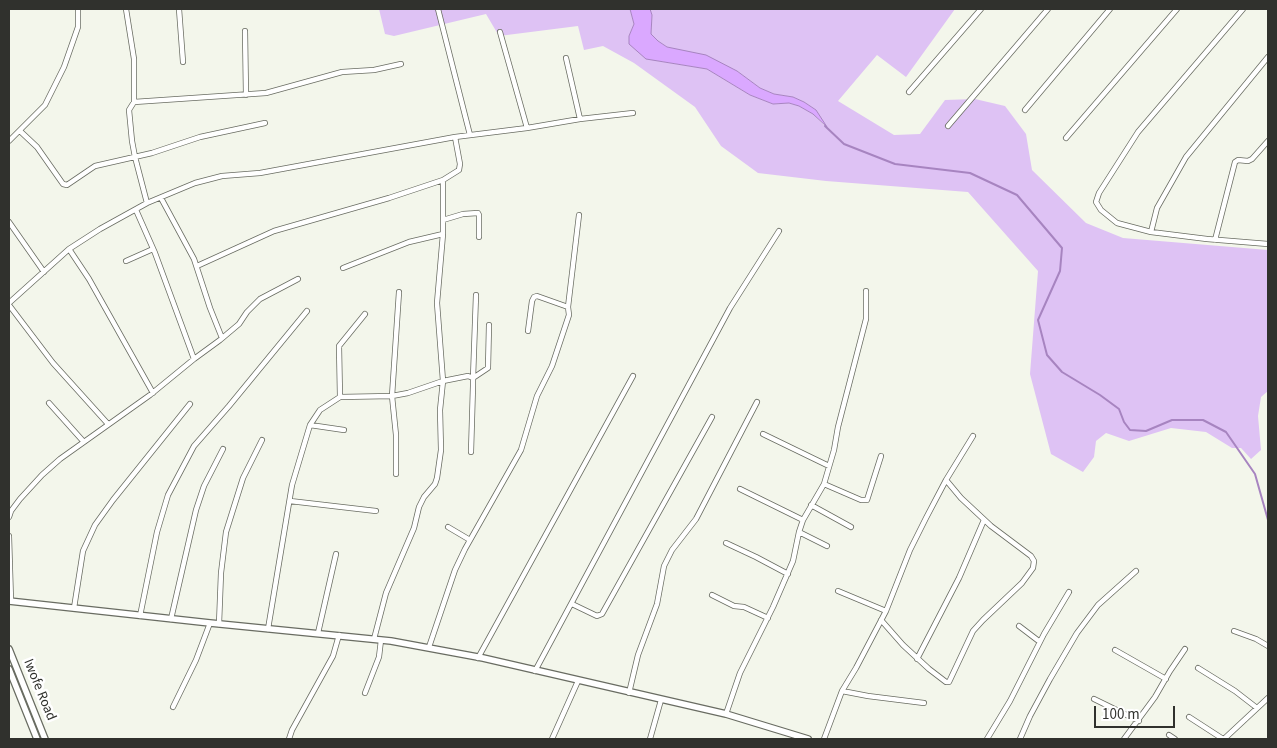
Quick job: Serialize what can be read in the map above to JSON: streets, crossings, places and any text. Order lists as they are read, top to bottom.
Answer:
{
  "streets": {
    "street": ["Iwofe Road"]
  },
  "scale_bar": "100 m"
}
